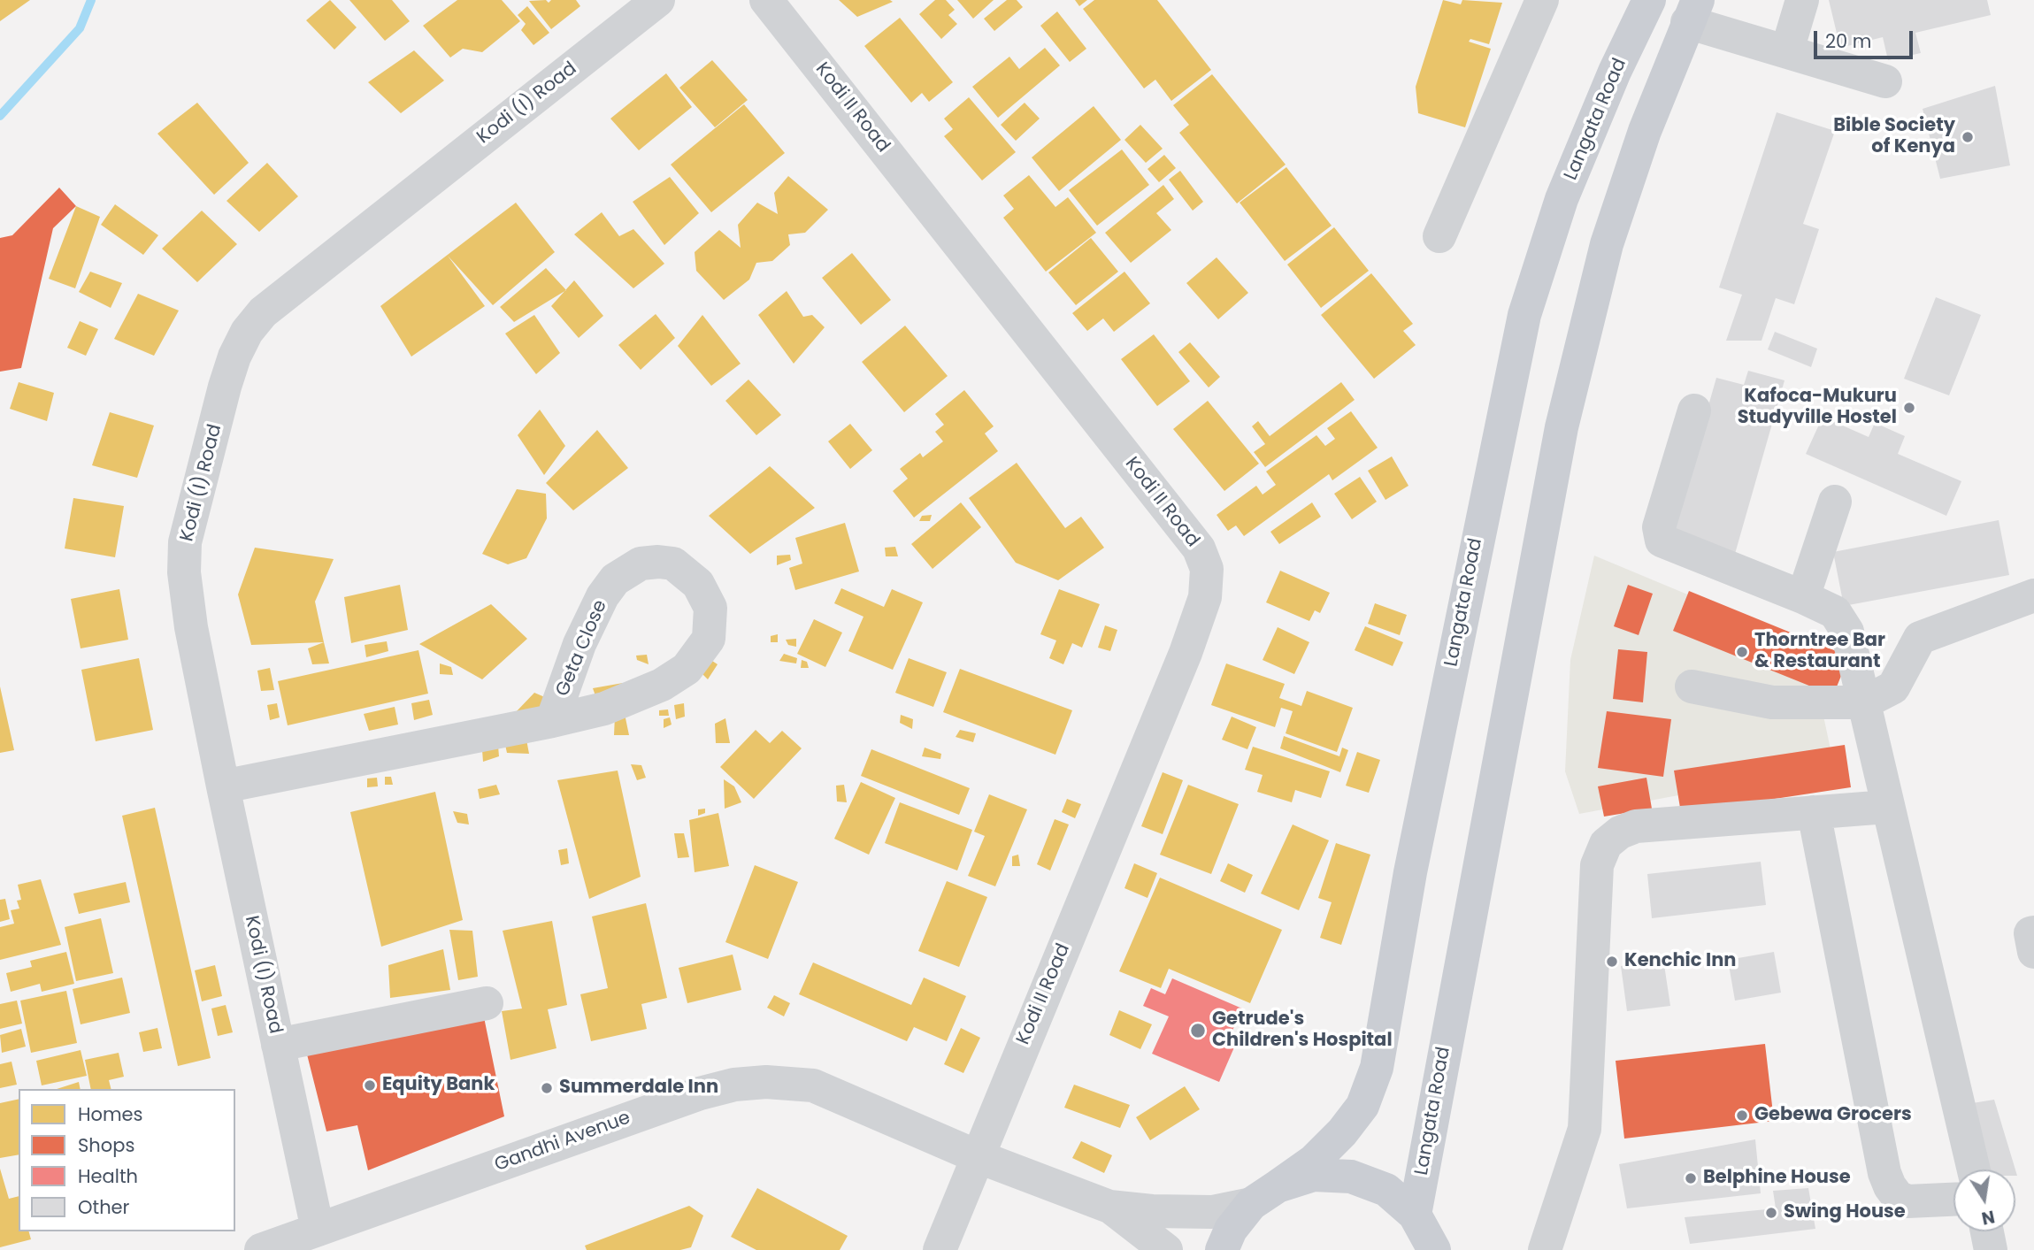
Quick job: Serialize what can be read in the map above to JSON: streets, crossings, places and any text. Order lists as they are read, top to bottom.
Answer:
{
  "streets": {
    "main road": ["Langata Road"],
    "street": [
      "Kodi (I) Road",
      "Kodi II Road",
      "Geta Close",
      "Gandhi Avenue"
    ]
  },
  "crossings": [
    ["Kodi (I) Road", "Geta Close"],
    ["Kodi (I) Road", "Gandhi Avenue"],
    ["Kodi II Road", "Gandhi Avenue"],
    ["Langata Road", "Gandhi Avenue"]
  ],
  "places": [
    "Bible Society of Kenya",
    "Kafoca-Mukuru Studyville Hostel",
    "Thorntree Bar & Restaurant",
    "Kenchic Inn",
    "Getrude's Children's Hospital",
    "Equity Bank",
    "Summerdale Inn",
    "Gebewa Grocers",
    "Belphine House",
    "Swing House"
  ],
  "legend": [
    "Homes",
    "Shops",
    "Health",
    "Other"
  ],
  "scale_bar": "20 m",
  "north": "bottom"
}
